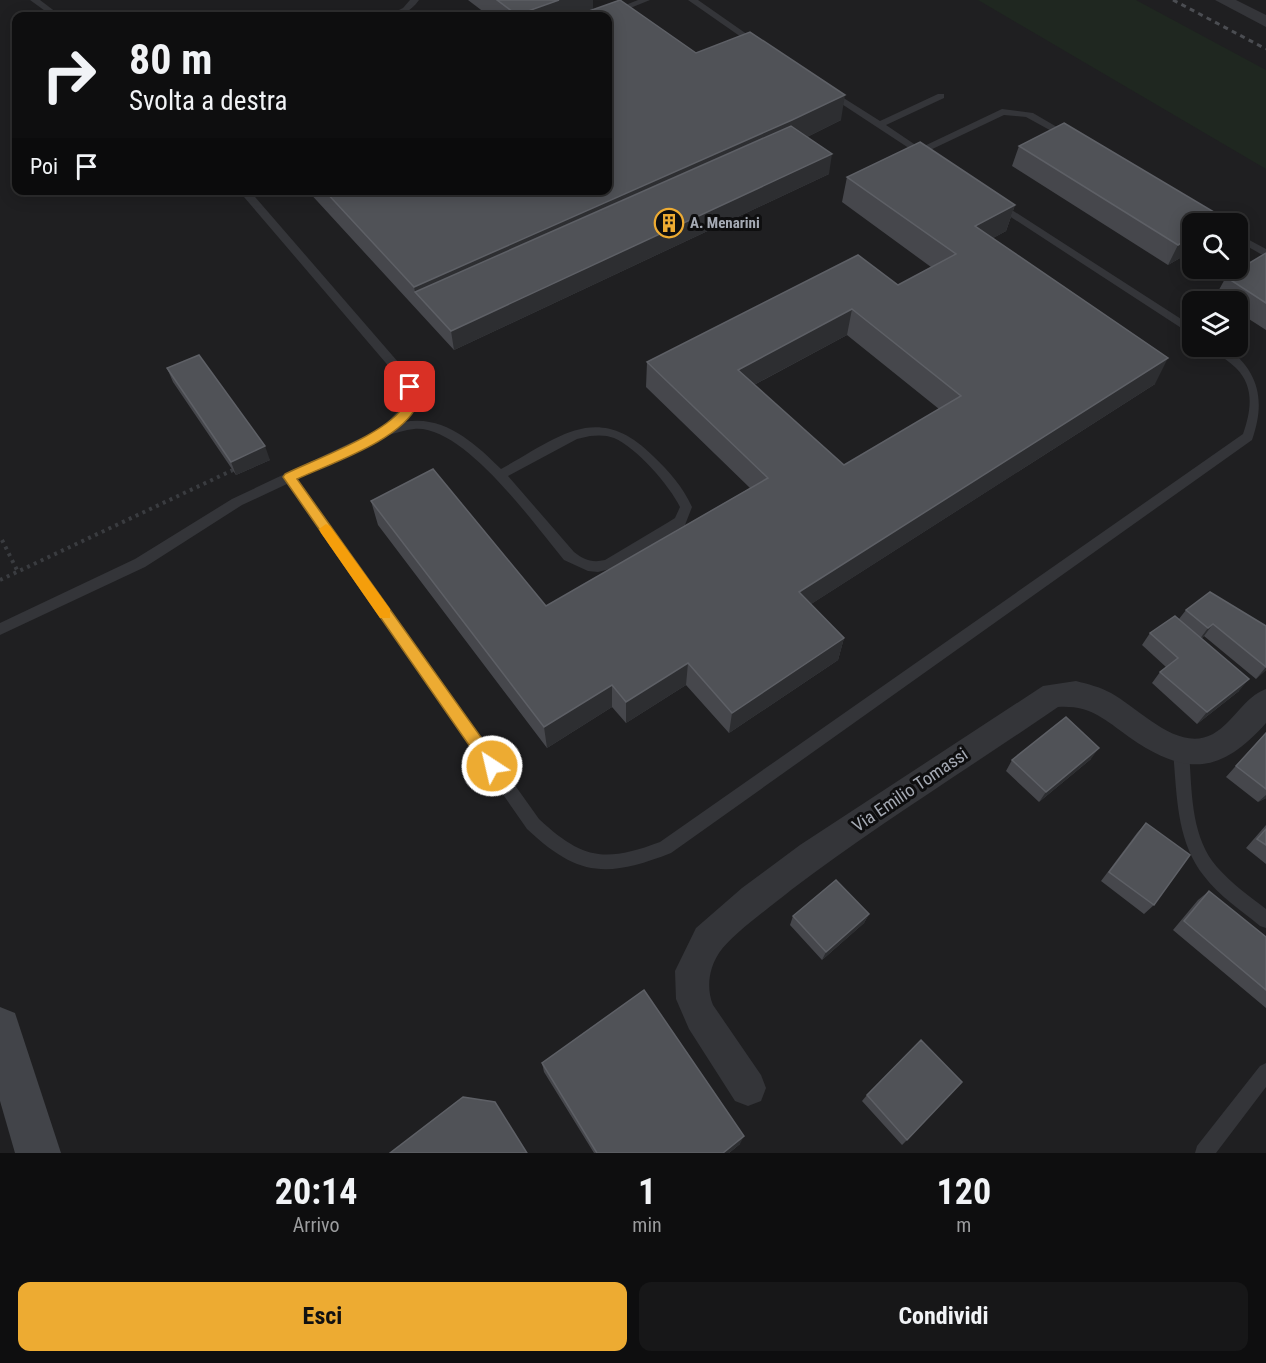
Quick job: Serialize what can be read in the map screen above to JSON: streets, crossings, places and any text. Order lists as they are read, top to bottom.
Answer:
{
  "streets": {
    "street": ["Via Emilio Tomassi"]
  },
  "places": {
    "building": ["A. Menarini"]
  },
  "page": {
    "turn": ["80 m", "Svolta a destra"],
    "then": "Poi",
    "eta": [
      "20:14",
      "Arrivo",
      "1",
      "min",
      "120",
      "m"
    ],
    "buttons": ["Esci", "Condividi"]
  }
}
